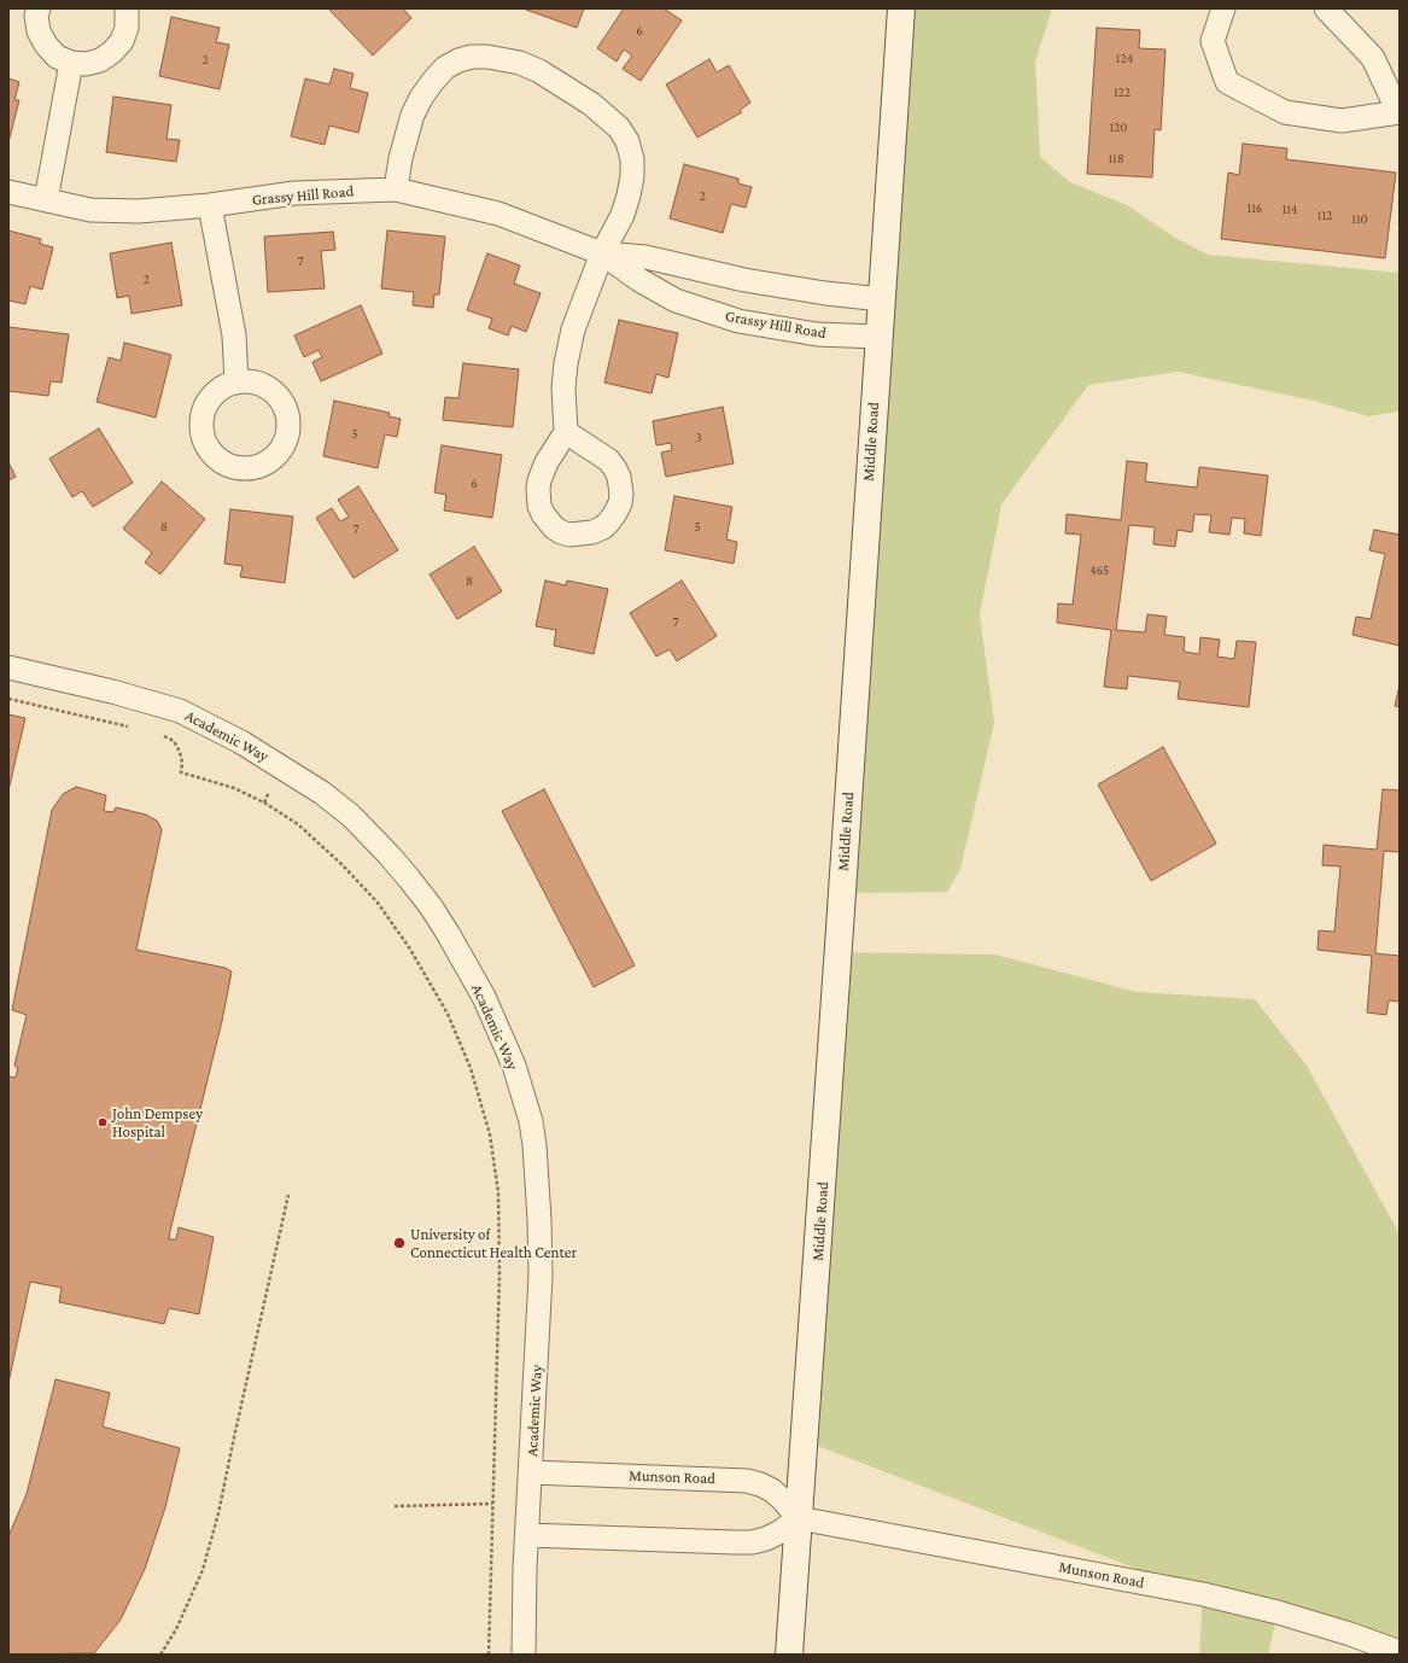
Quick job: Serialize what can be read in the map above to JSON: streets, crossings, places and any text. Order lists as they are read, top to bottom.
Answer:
{
  "streets": {
    "street": [
      "Grassy Hill Road",
      "Middle Road",
      "Academic Way",
      "Munson Road"
    ]
  },
  "crossings": [
    ["Grassy Hill Road", "Middle Road"],
    ["Middle Road", "Munson Road"],
    ["Academic Way", "Munson Road"]
  ],
  "places": ["John Dempsey Hospital", "University of Connecticut Health Center"],
  "house_numbers": [
    "6",
    "124",
    "2",
    "122",
    "120",
    "118",
    "2",
    "116",
    "114",
    "112",
    "110",
    "7",
    "2",
    "5",
    "3",
    "6",
    "8",
    "5",
    "7",
    "465",
    "8",
    "7"
  ]
}
